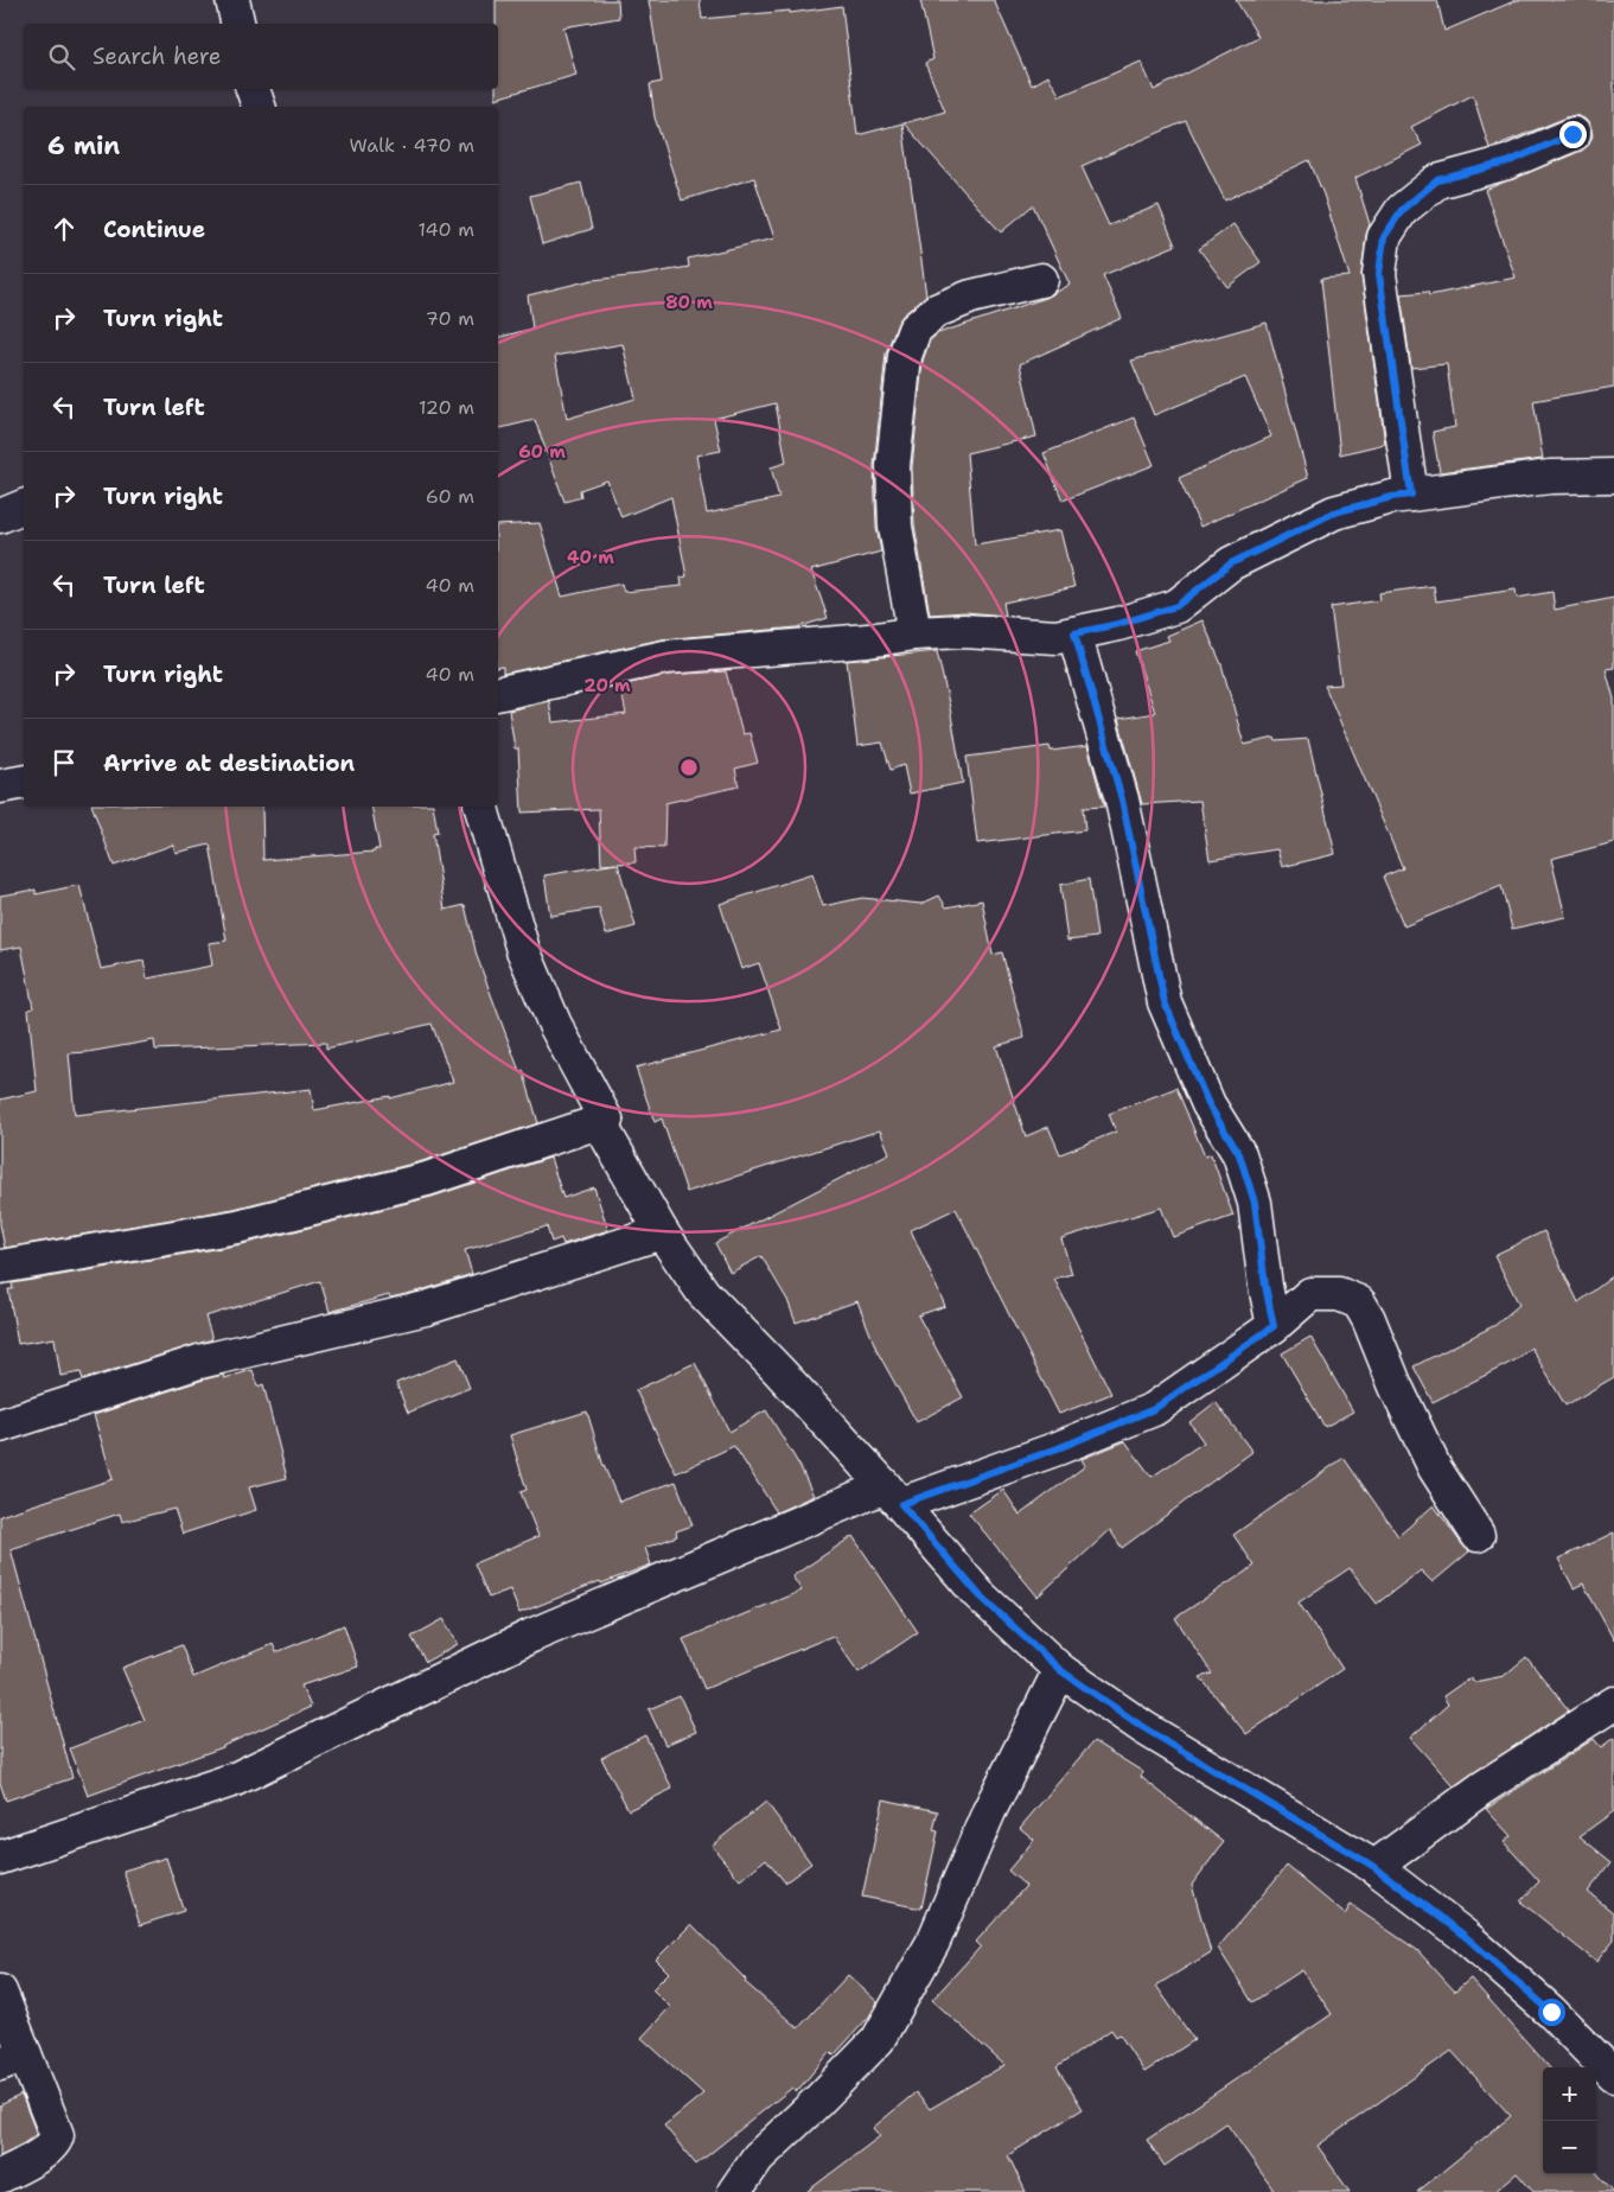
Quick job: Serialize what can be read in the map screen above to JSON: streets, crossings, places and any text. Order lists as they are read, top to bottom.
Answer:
{
  "page": {
    "search": "Search here",
    "heading": ["6 min", "Walk · 470 m"],
    "list": [
      ["Continue", "140 m"],
      ["Turn right", "70 m"],
      ["Turn left", "120 m"],
      ["Turn right", "60 m"],
      ["Turn left", "40 m"],
      ["Turn right", "40 m"],
      "Arrive at destination"
    ],
    "map_buttons": ["+", "−"]
  },
  "rings": [
    "80 m",
    "60 m",
    "40 m",
    "20 m"
  ]
}
